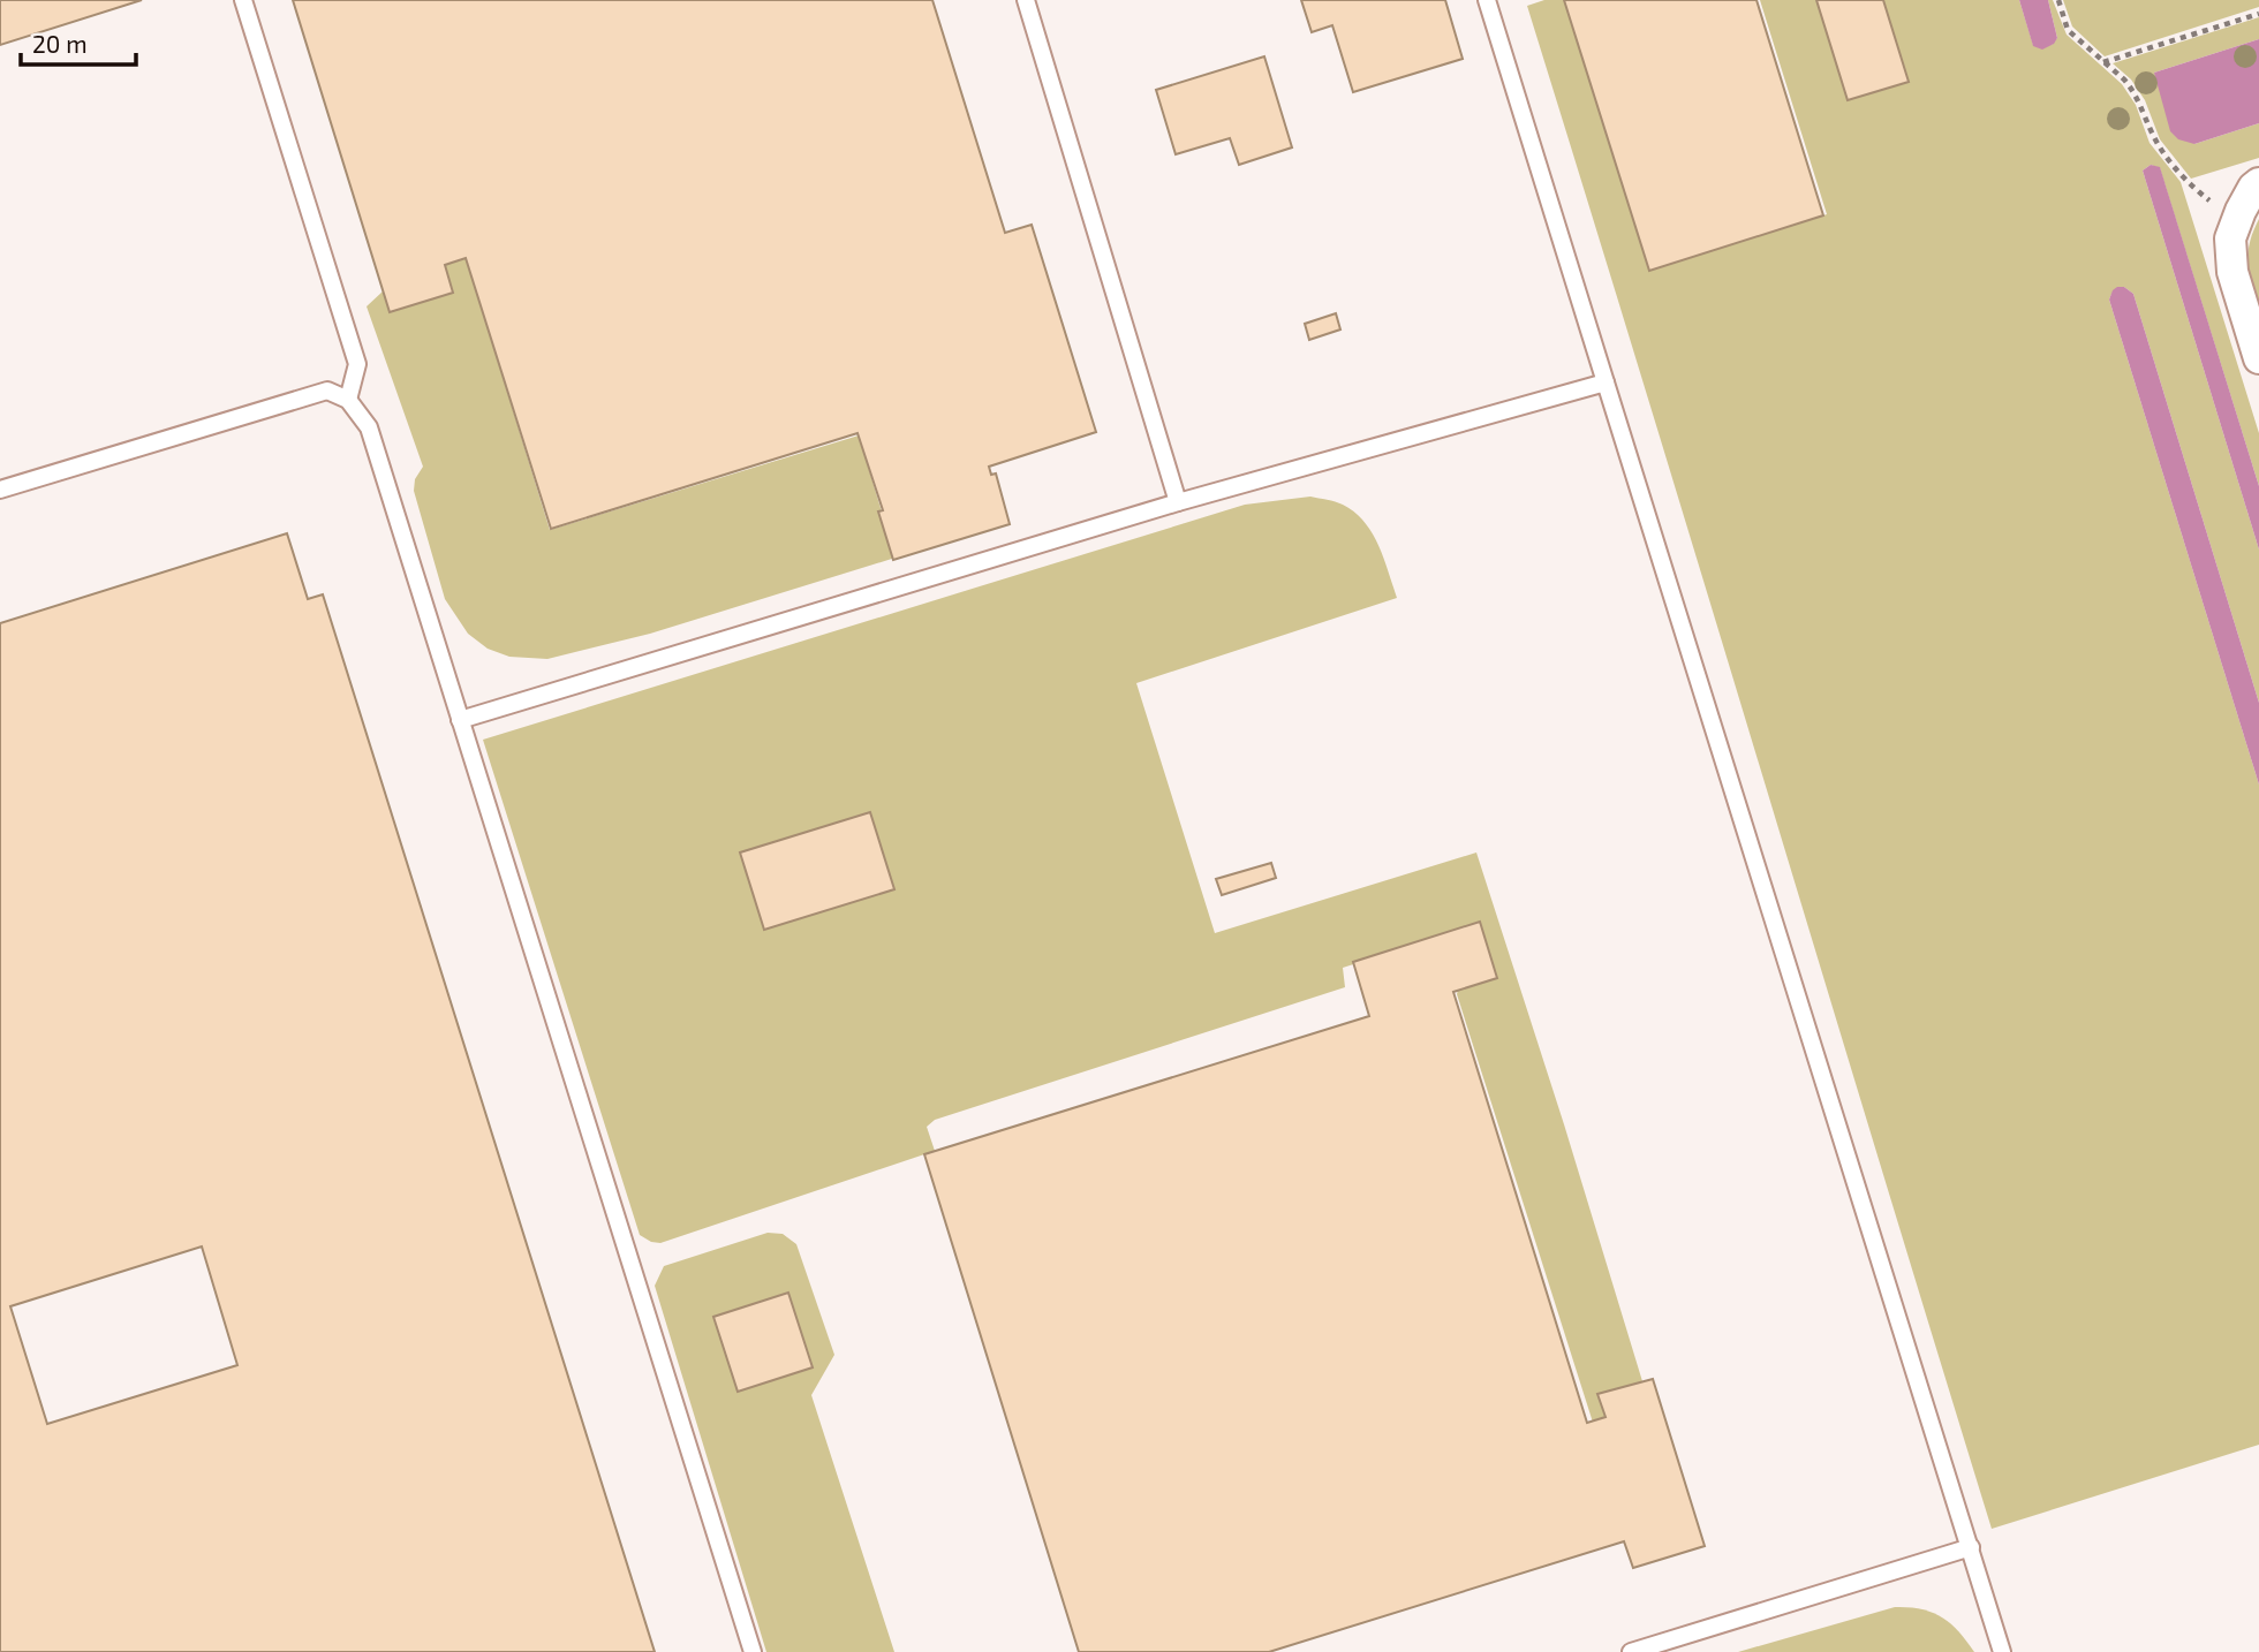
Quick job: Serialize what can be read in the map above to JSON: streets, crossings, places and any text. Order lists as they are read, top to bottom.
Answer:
{
  "scale_bar": "20 m"
}
